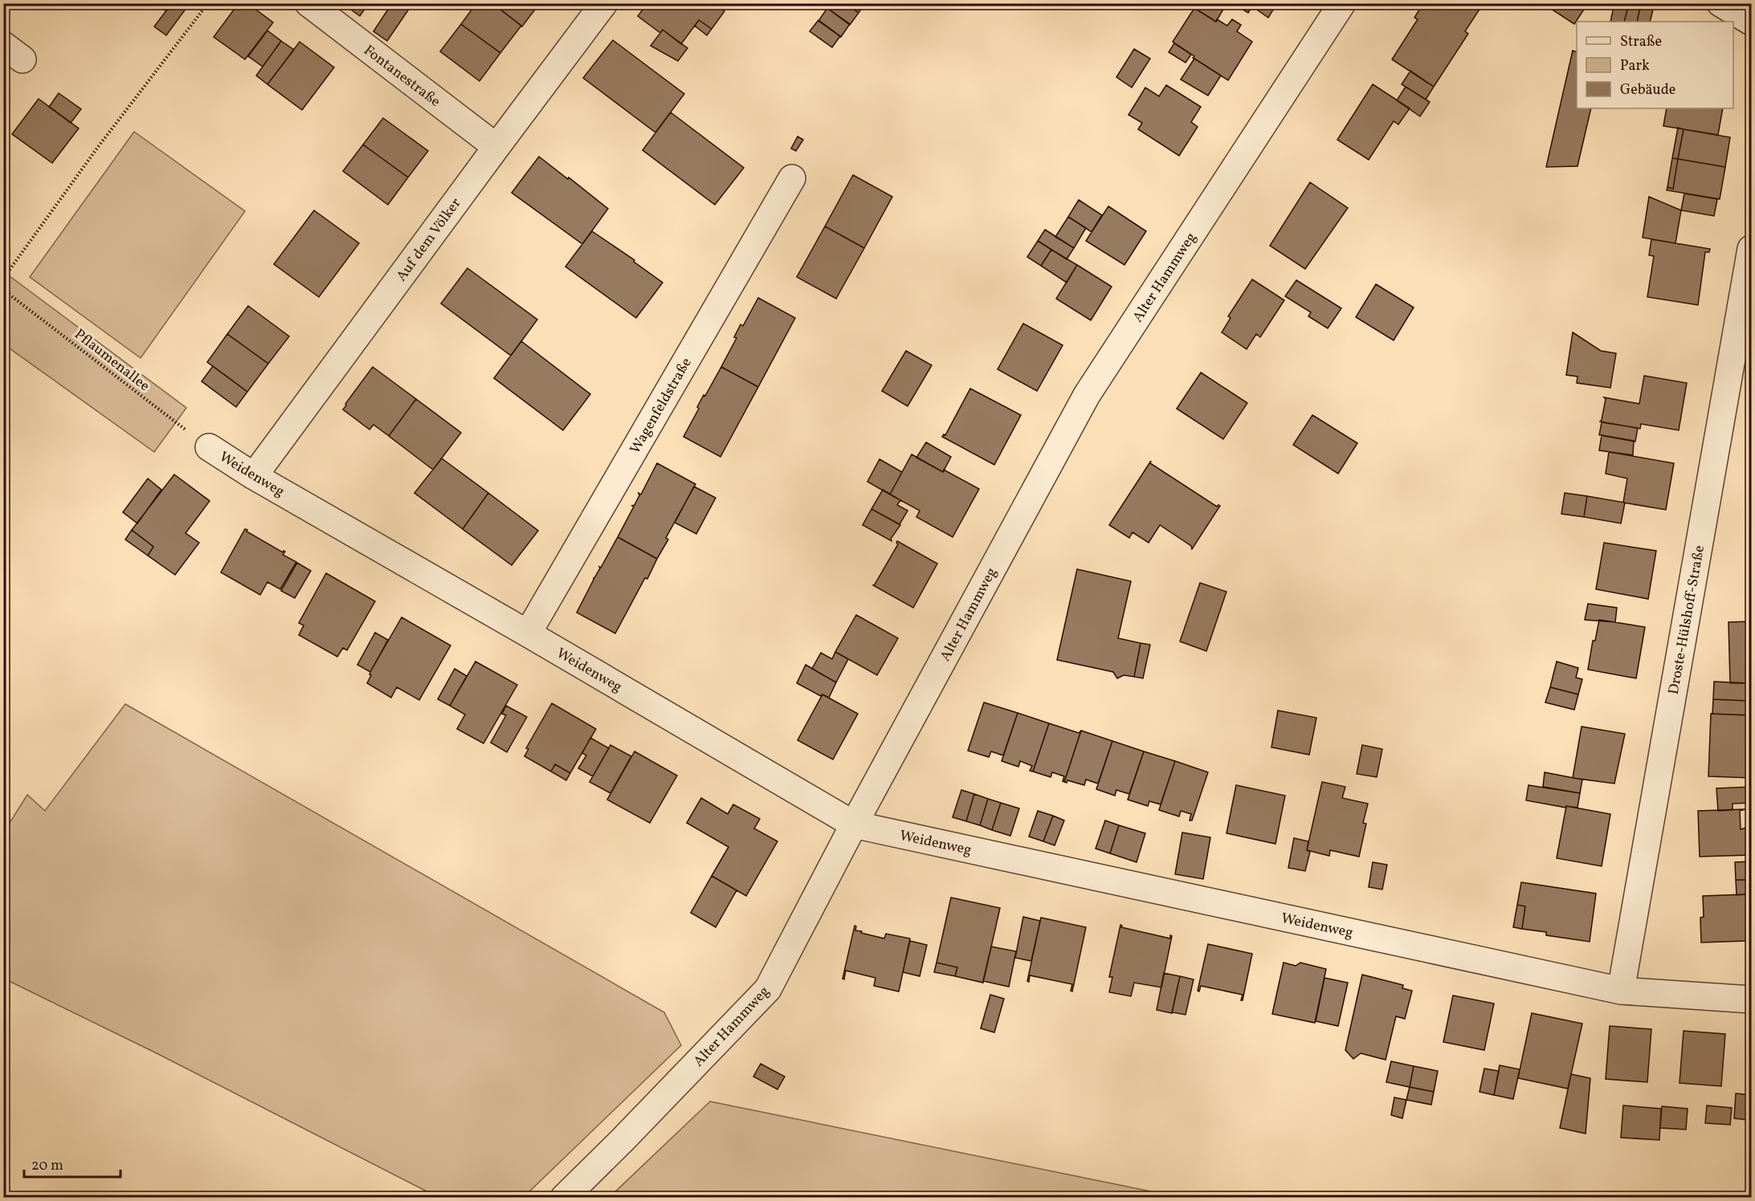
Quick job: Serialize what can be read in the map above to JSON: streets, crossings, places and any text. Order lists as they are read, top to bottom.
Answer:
{
  "streets": {
    "street": [
      "Fontanestraße",
      "Auf dem Völker",
      "Alter Hammweg",
      "Wagenfeldstraße",
      "Weidenweg",
      "Droste-Hülshoff-Straße"
    ],
    "path": ["Pflaumenallee"]
  },
  "crossings": [
    ["Fontanestraße", "Auf dem Völker"],
    ["Auf dem Völker", "Weidenweg"],
    ["Alter Hammweg", "Weidenweg"],
    ["Pflaumenallee", "Weidenweg"],
    ["Wagenfeldstraße", "Weidenweg"],
    ["Weidenweg", "Droste-Hülshoff-Straße"]
  ],
  "legend": ["Straße", "Park", "Gebäude"],
  "scale_bar": "20 m"
}
